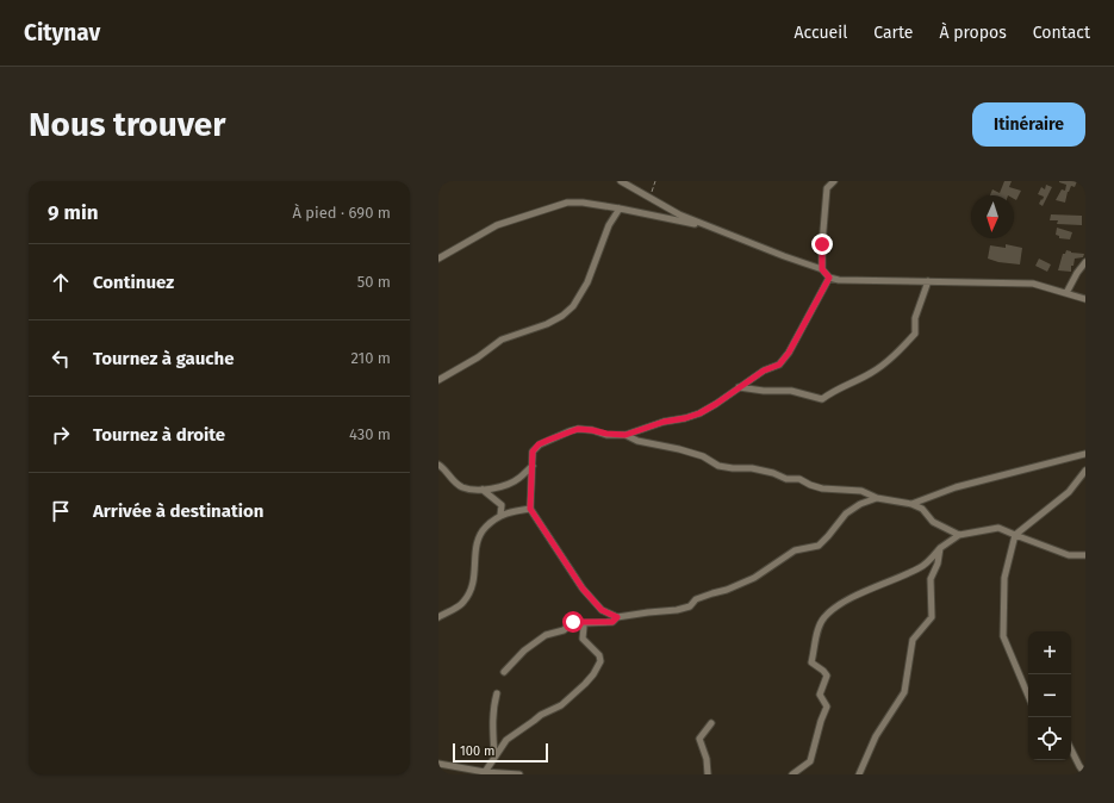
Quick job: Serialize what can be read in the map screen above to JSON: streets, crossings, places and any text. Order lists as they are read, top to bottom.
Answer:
{
  "scale_bar": "100 m",
  "north": "bottom",
  "page": {
    "header": "Citynav",
    "nav": [
      "Accueil",
      "Carte",
      "À propos",
      "Contact"
    ],
    "buttons": "Itinéraire",
    "title": "Nous trouver",
    "heading": ["9 min", "À pied · 690 m"],
    "list": [
      ["Continuez", "50 m"],
      ["Tournez à gauche", "210 m"],
      ["Tournez à droite", "430 m"],
      "Arrivée à destination"
    ],
    "map_buttons": ["+", "−"],
    "scale": "100 m"
  }
}
